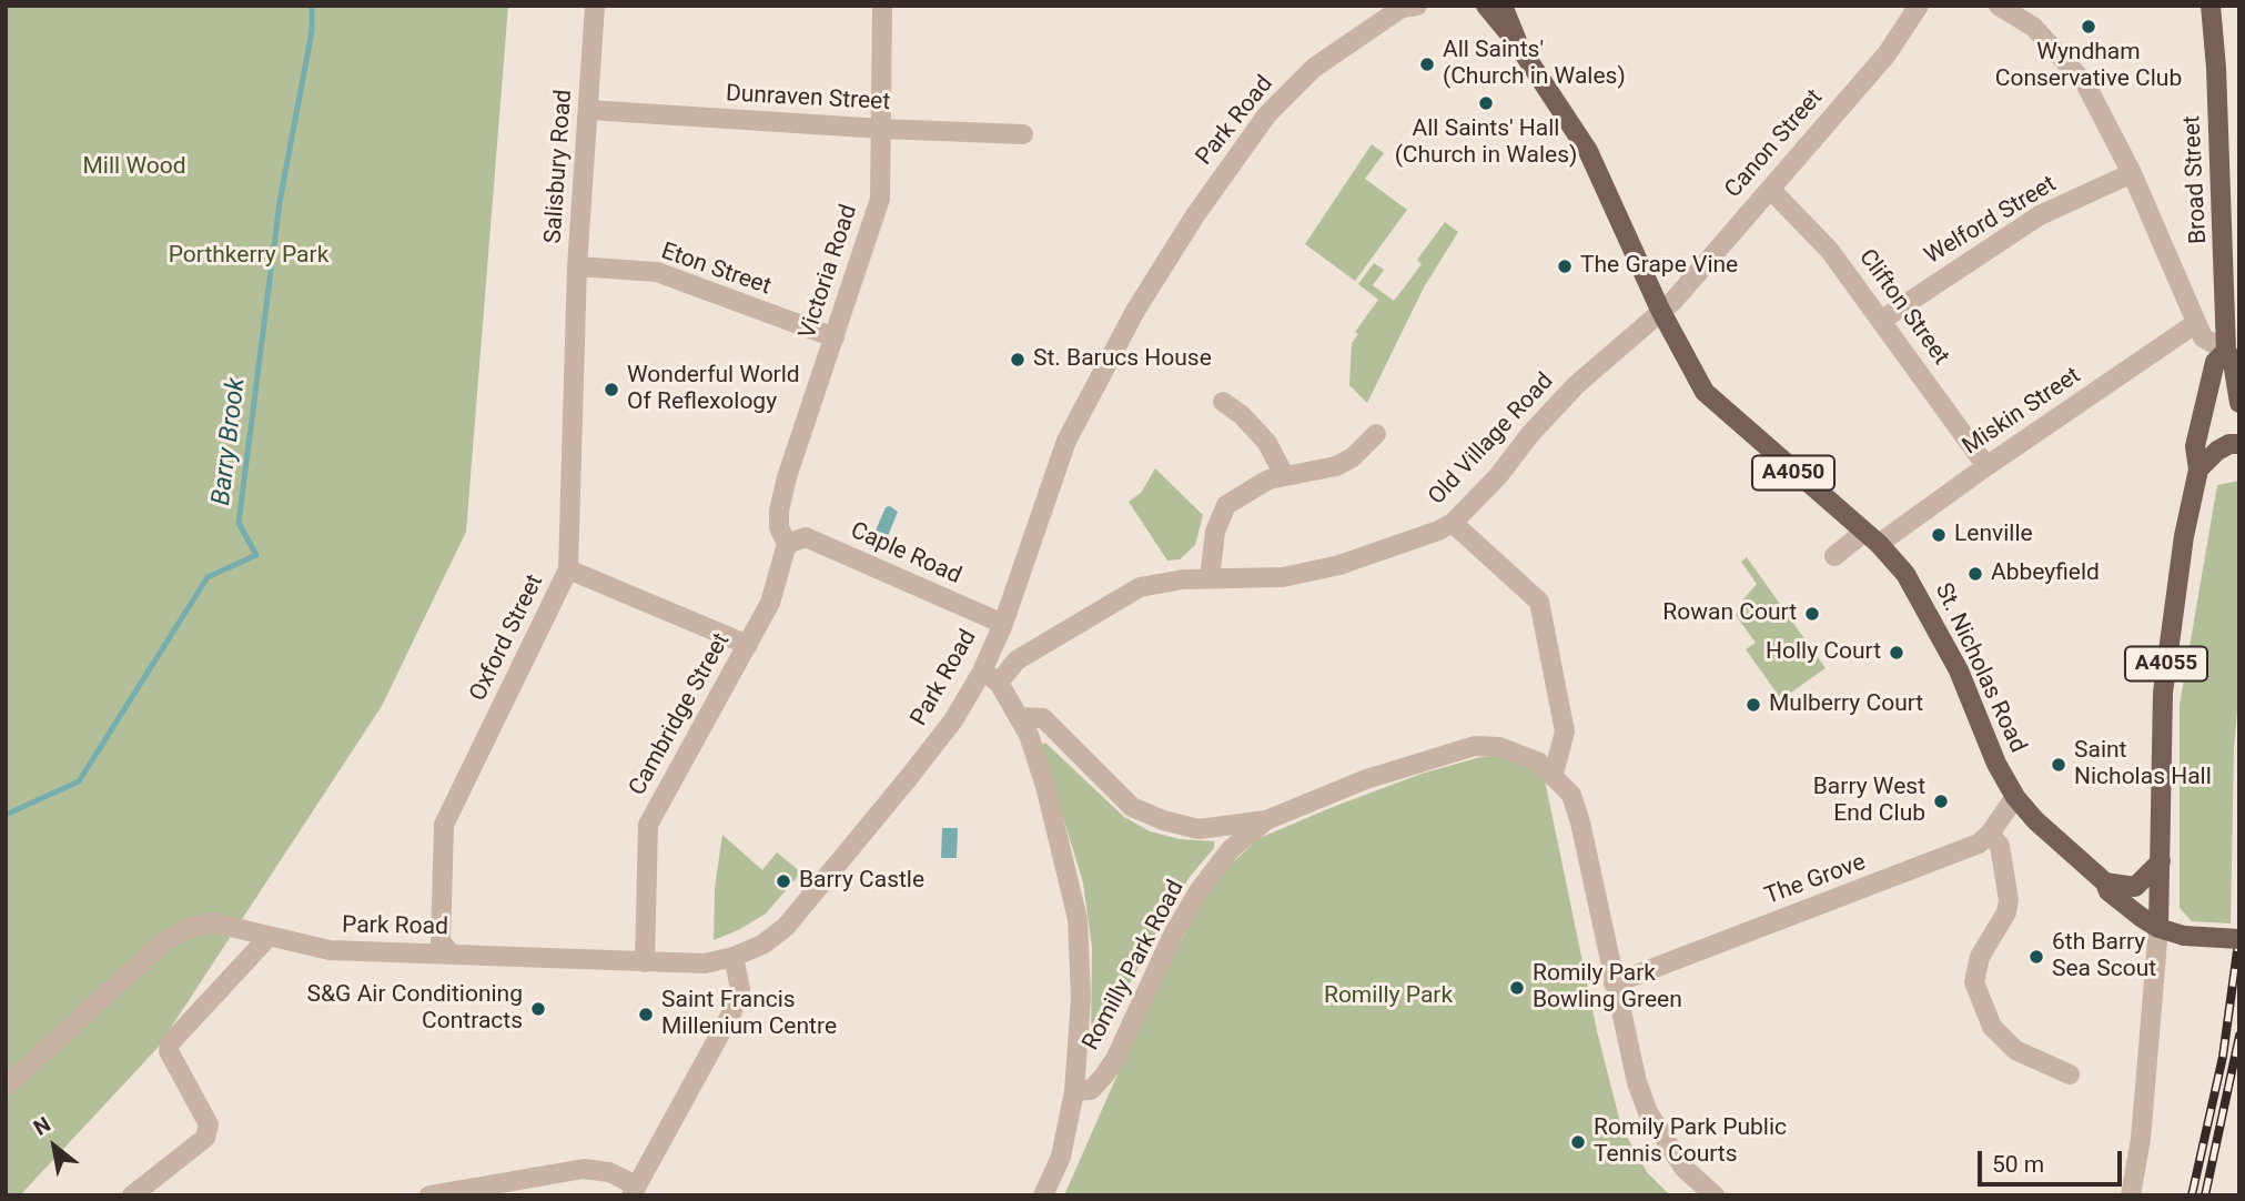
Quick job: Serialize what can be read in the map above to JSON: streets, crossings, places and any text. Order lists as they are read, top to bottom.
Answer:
{
  "streets": {
    "main road": [
      "Broad Street",
      "A4050",
      "A4055",
      "St. Nicholas Road"
    ],
    "street": [
      "Dunraven Street",
      "Park Road",
      "Canon Street",
      "Salisbury Road",
      "Welford Street",
      "Eton Street",
      "Victoria Road",
      "Clifton Street",
      "Miskin Street",
      "Old Village Road",
      "Caple Road",
      "Oxford Street",
      "Cambridge Street",
      "The Grove",
      "Romilly Park Road"
    ]
  },
  "crossings": [
    ["Dunraven Street", "Salisbury Road"],
    ["Dunraven Street", "Victoria Road"],
    ["Park Road", "Old Village Road"],
    ["Park Road", "Caple Road"],
    ["Park Road", "Oxford Street"],
    ["Park Road", "Cambridge Street"],
    ["Park Road", "Romilly Park Road"],
    ["Canon Street", "Clifton Street"],
    ["Canon Street", "Old Village Road"],
    ["Canon Street", "St. Nicholas Road"],
    ["Salisbury Road", "Eton Street"],
    ["Salisbury Road", "Oxford Street"],
    ["Broad Street", "A4055"],
    ["Welford Street", "Clifton Street"],
    ["Eton Street", "Victoria Road"],
    ["Victoria Road", "Caple Road"],
    ["Victoria Road", "Cambridge Street"],
    ["Clifton Street", "Miskin Street"],
    ["Miskin Street", "St. Nicholas Road"],
    ["Old Village Road", "St. Nicholas Road"],
    ["Old Village Road", "Romilly Park Road"],
    ["A4050", "A4055"],
    ["A4050", "St. Nicholas Road"],
    ["Caple Road", "Cambridge Street"],
    ["A4055", "St. Nicholas Road"],
    ["St. Nicholas Road", "The Grove"],
    ["The Grove", "Romilly Park Road"]
  ],
  "water": ["Barry Brook"],
  "parks": ["Mill Wood", "Porthkerry Park", "Romilly Park"],
  "places": [
    "Wyndham Conservative Club",
    "All Saints' (Church in Wales)",
    "All Saints' Hall (Church in Wales)",
    "The Grape Vine",
    "St. Barucs House",
    "Wonderful World Of Reflexology",
    "Lenville",
    "Abbeyfield",
    "Rowan Court",
    "Holly Court",
    "Mulberry Court",
    "Saint Nicholas Hall",
    "Barry West End Club",
    "Barry Castle",
    "6th Barry Sea Scout",
    "Romily Park Bowling Green",
    "S&G Air Conditioning Contracts",
    "Saint Francis Millenium Centre",
    "Romily Park Public Tennis Courts"
  ],
  "scale_bar": "50 m",
  "north": "top left"
}
